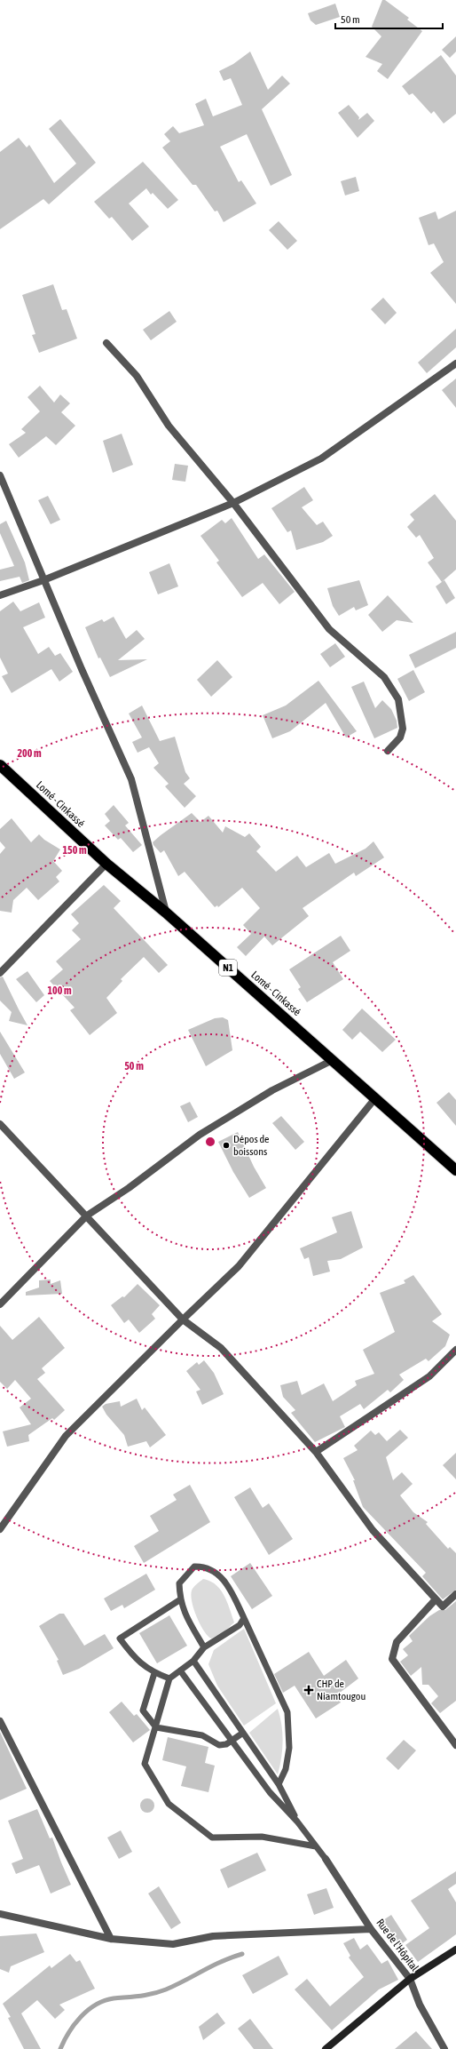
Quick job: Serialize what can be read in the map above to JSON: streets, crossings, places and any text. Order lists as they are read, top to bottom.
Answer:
{
  "streets": {
    "highway": ["Lomé - Cinkassé", "N1"],
    "street": ["Rue de l'Hôpital"]
  },
  "places": {
    "other": ["Dépos de boissons"],
    "health": ["CHP de Niamtougou"]
  },
  "scale_bar": "50 m",
  "rings": [
    "200 m",
    "150 m",
    "100 m",
    "50 m"
  ]
}
